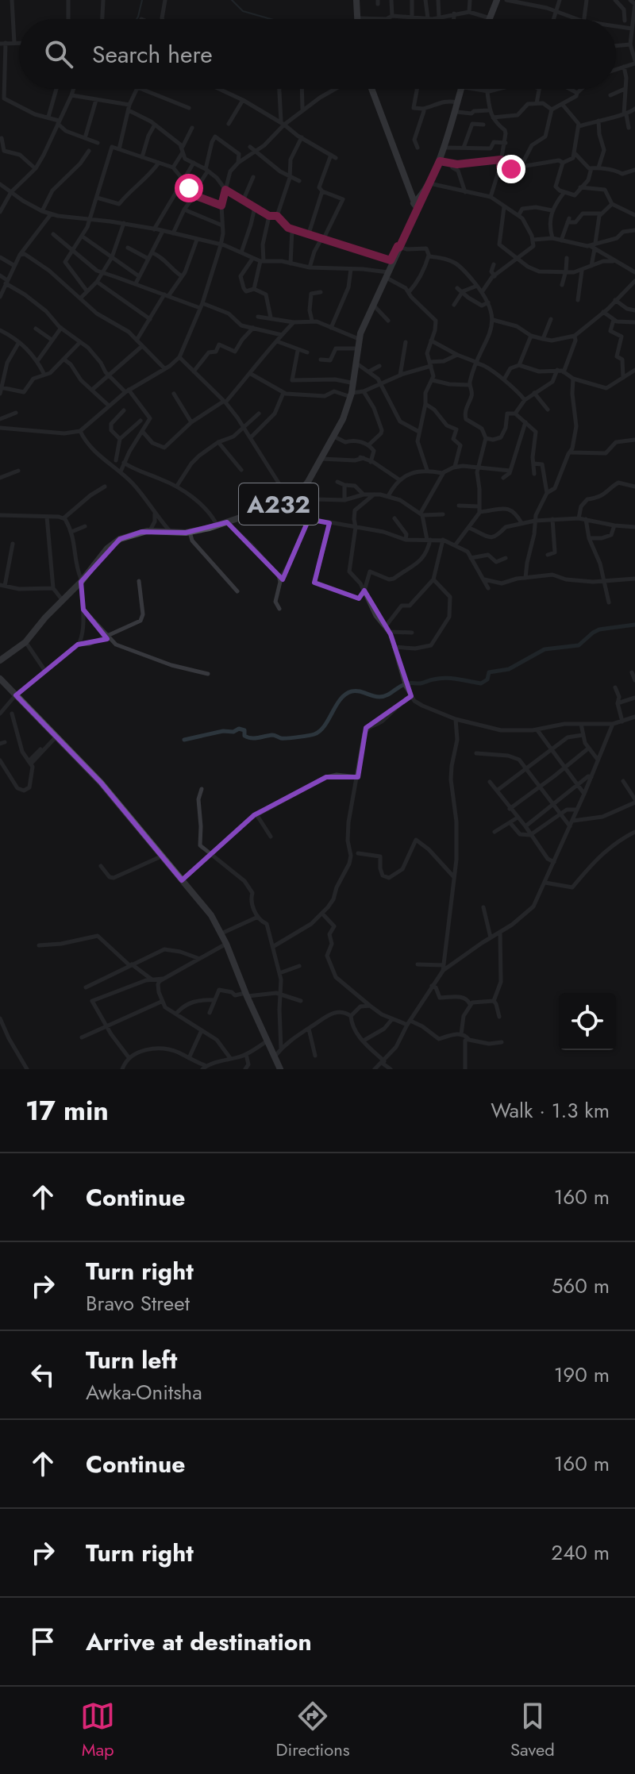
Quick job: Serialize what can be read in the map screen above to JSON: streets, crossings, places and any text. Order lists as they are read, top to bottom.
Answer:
{
  "streets": {
    "main road": ["A232"]
  },
  "page": {
    "search": "Search here",
    "heading": ["17 min", "Walk · 1.3 km"],
    "list": [
      ["Continue", "160 m"],
      ["Turn right", "Bravo Street", "560 m"],
      ["Turn left", "Awka-Onitsha", "190 m"],
      ["Continue", "160 m"],
      ["Turn right", "240 m"],
      "Arrive at destination"
    ],
    "nav": ["Map", "Directions", "Saved"]
  }
}
